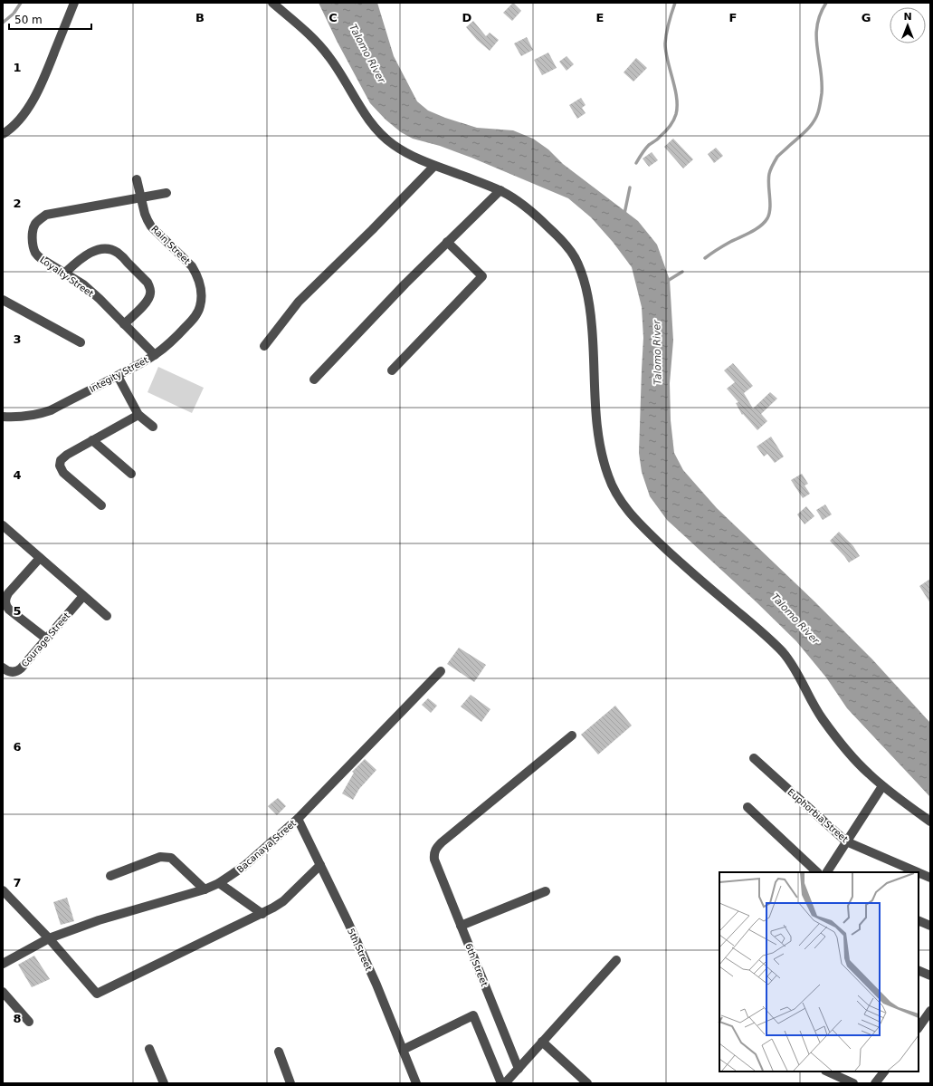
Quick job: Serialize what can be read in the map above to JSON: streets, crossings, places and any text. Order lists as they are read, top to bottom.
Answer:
{
  "streets": {
    "street": [
      "Rain Street",
      "Loyalty Street",
      "Integity Street",
      "Courage Street",
      "Euphorbia Street",
      "Bacanaya Street",
      "5th Street",
      "6th Street"
    ]
  },
  "crossings": [
    ["Rain Street", "Loyalty Street"],
    ["Rain Street", "Integity Street"],
    ["Loyalty Street", "Integity Street"],
    ["Bacanaya Street", "5th Street"]
  ],
  "water": ["Talomo River"],
  "scale_bar": "50 m",
  "north": "top",
  "grid": {
    "columns": [
      "B",
      "C",
      "D",
      "E",
      "F",
      "G"
    ],
    "rows": [
      "1",
      "2",
      "3",
      "4",
      "5",
      "6",
      "7",
      "8"
    ]
  }
}
